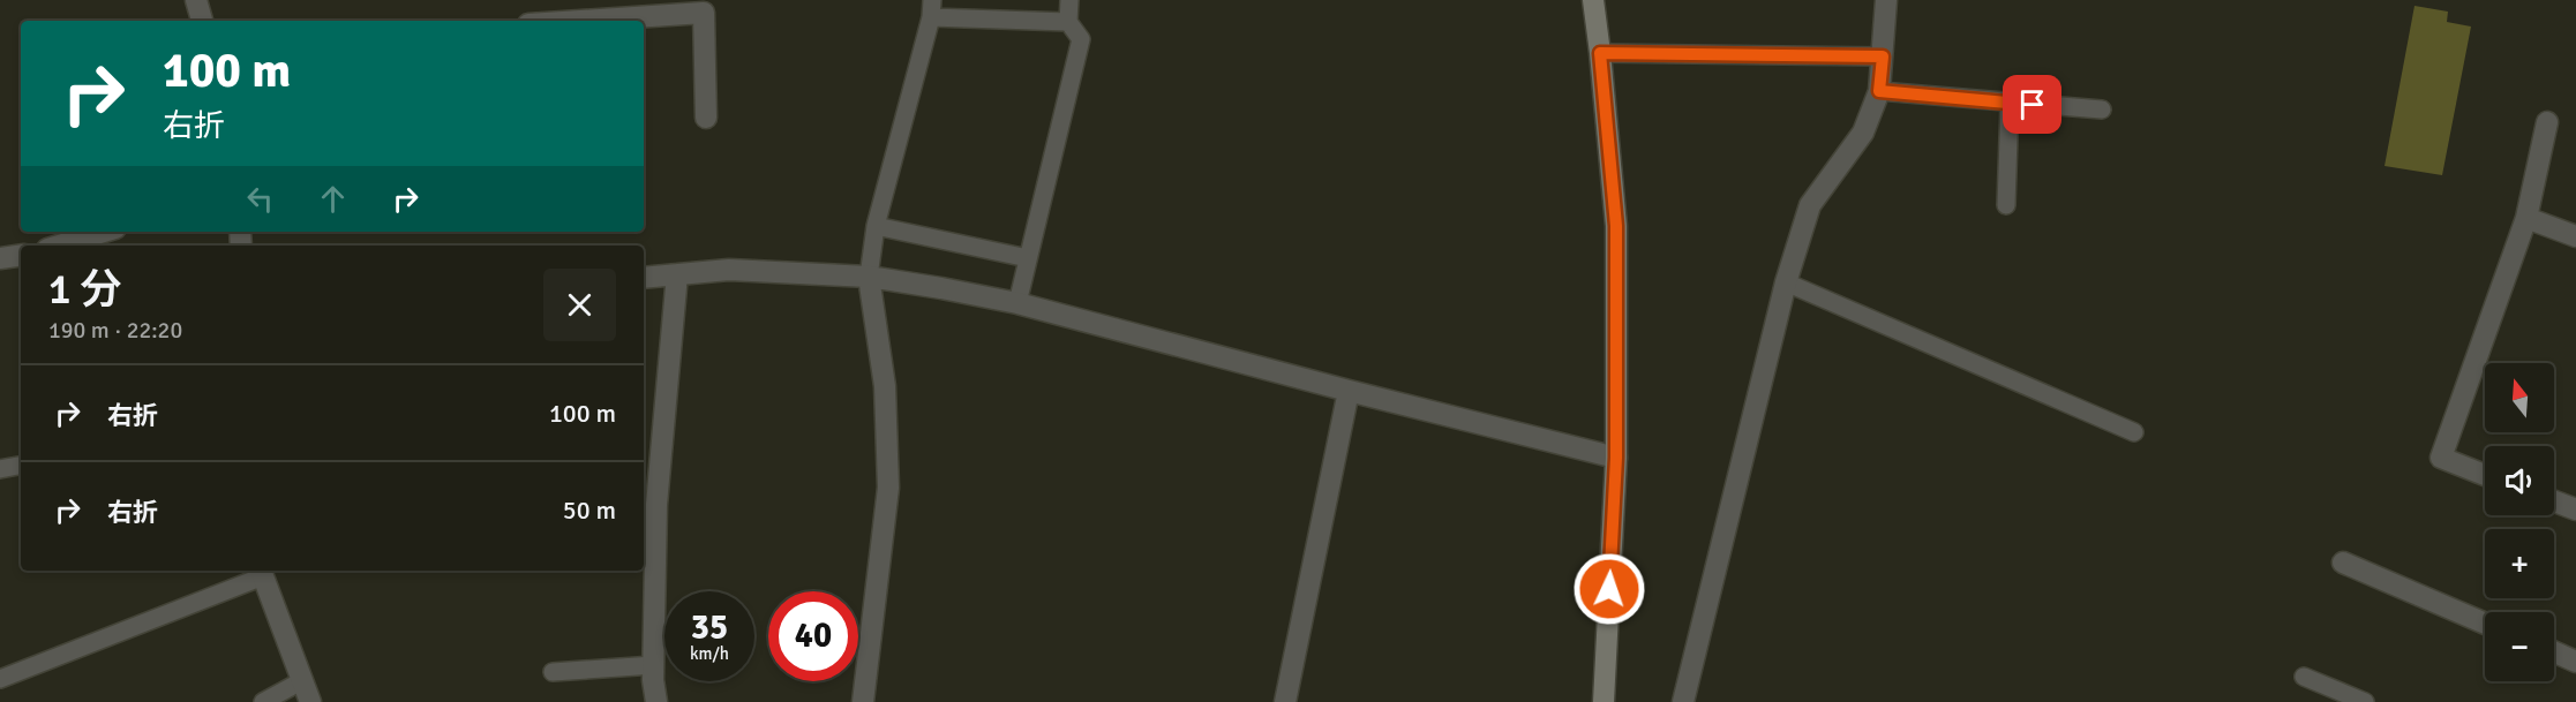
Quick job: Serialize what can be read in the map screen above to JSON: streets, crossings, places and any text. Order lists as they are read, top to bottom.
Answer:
{
  "north": "top",
  "page": {
    "turn": ["100 m", "右折"],
    "heading": ["1 分", "190 m · 22:20"],
    "map_buttons": ["+", "−"],
    "list": [
      {
        "name": "右折",
        "value": "100 m"
      },
      {
        "name": "右折",
        "value": "50 m"
      }
    ],
    "speed": "35 km/h",
    "limit": "40"
  }
}
